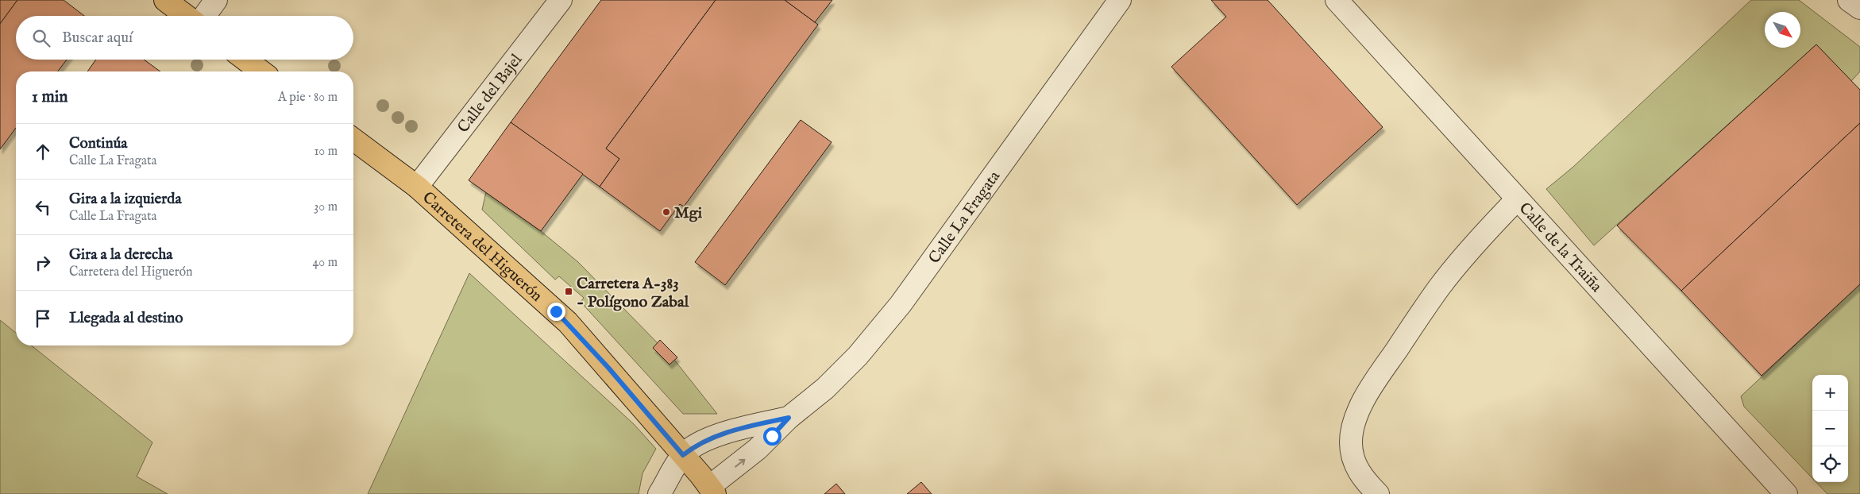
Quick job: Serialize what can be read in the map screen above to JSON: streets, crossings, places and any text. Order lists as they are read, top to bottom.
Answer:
{
  "streets": {
    "main road": ["Carretera del Higuerón"],
    "street": ["Calle del Bajel", "Calle La Fragata", "Calle de la Traiña"]
  },
  "crossings": [
    ["Calle del Bajel", "Carretera del Higuerón"],
    ["Calle La Fragata", "Carretera del Higuerón"]
  ],
  "places": {
    "other": ["Mgi"],
    "transit": ["Carretera A-383 - Polígono Zabal"]
  },
  "north": "bottom right",
  "page": {
    "search": "Buscar aquí",
    "heading": ["1 min", "A pie · 80 m"],
    "list": [
      ["Continúa", "Calle La Fragata", "10 m"],
      ["Gira a la izquierda", "Calle La Fragata", "30 m"],
      ["Gira a la derecha", "Carretera del Higuerón", "40 m"],
      "Llegada al destino"
    ],
    "map_buttons": ["+", "−"]
  }
}
